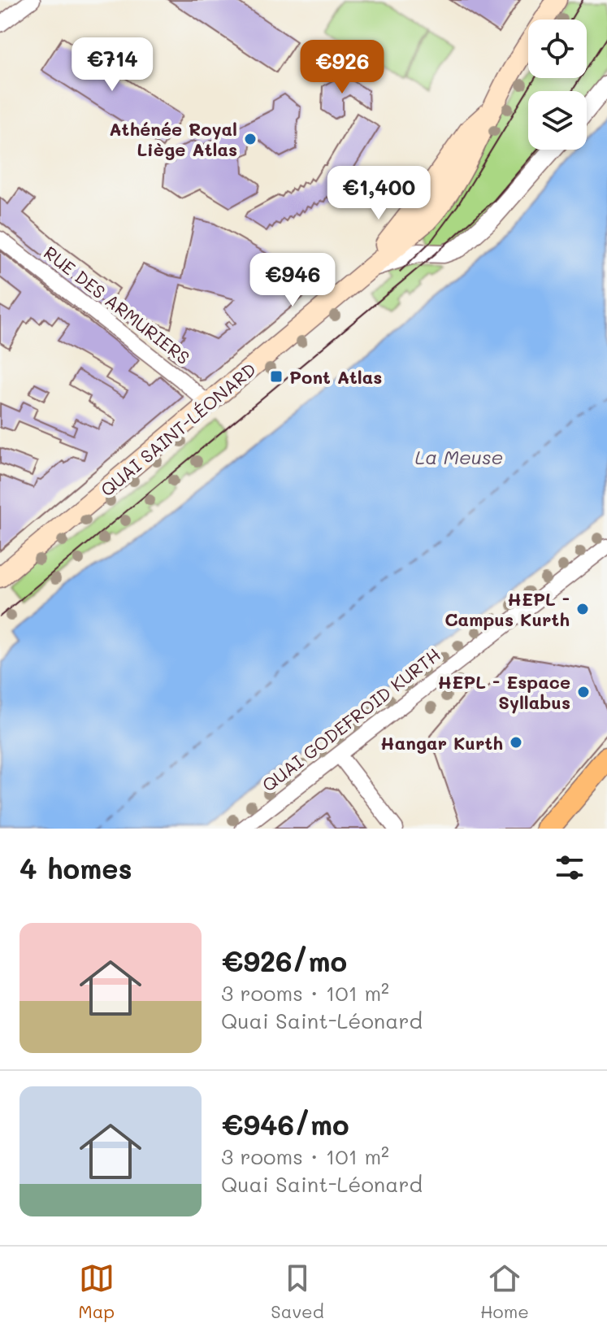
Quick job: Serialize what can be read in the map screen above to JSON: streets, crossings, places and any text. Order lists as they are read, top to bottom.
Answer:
{
  "streets": {
    "main road": ["QUAI SAINT-LÉONARD"],
    "street": ["RUE DES ARMURIERS", "QUAI GODEFROID KURTH"]
  },
  "crossings": [
    ["RUE DES ARMURIERS", "QUAI SAINT-LÉONARD"]
  ],
  "water": ["La Meuse"],
  "places": {
    "other": [
      "Athénée Royal Liège Atlas",
      "HEPL - Campus Kurth",
      "HEPL - Espace Syllabus",
      "Hangar Kurth"
    ],
    "transit": ["Pont Atlas"]
  },
  "page": {
    "price": [
      "€714",
      "€926",
      "€1,400",
      "€946"
    ],
    "heading": "4 homes",
    "list": [
      {
        "name": "€926/mo",
        "note": "3 rooms · 101 m² · Quai Saint-Léonard"
      },
      {
        "name": "€946/mo",
        "note": "3 rooms · 101 m² · Quai Saint-Léonard"
      }
    ],
    "tabs": ["Map", "Saved", "Home"]
  }
}
